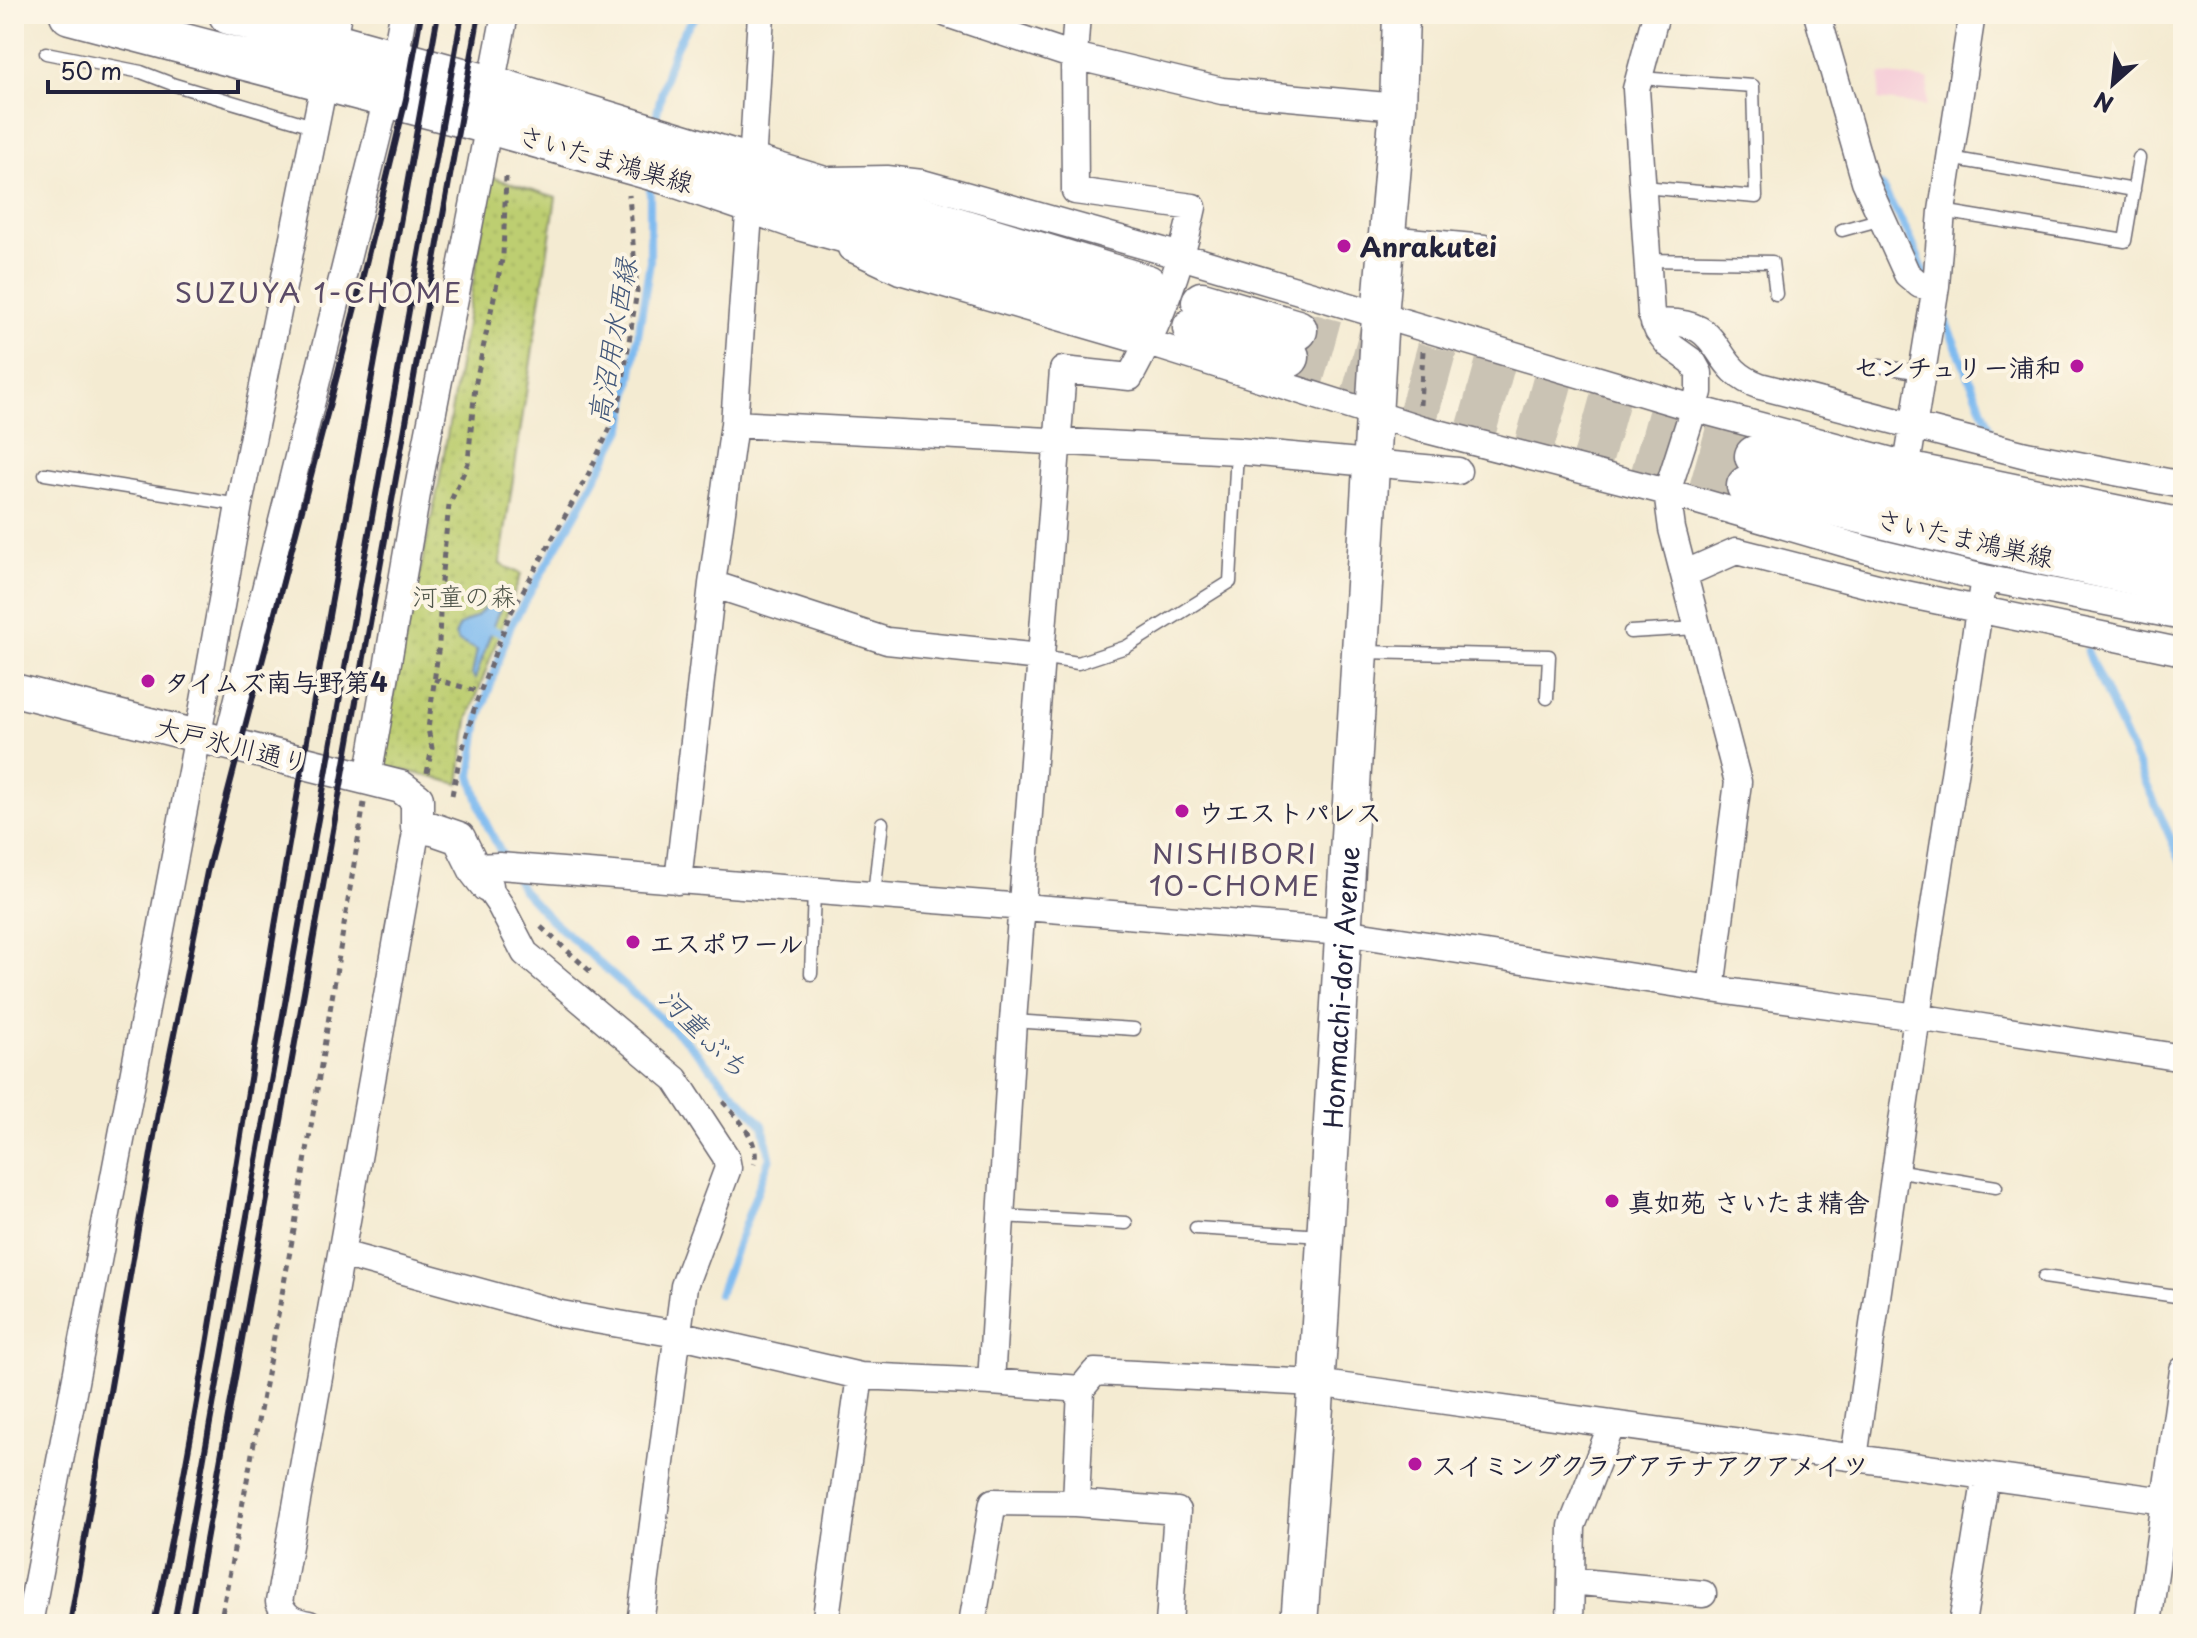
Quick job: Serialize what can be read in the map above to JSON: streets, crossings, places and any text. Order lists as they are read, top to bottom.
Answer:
{
  "streets": {
    "main road": ["さいたま鴻巣線", "Honmachi-dori Avenue"],
    "street": ["大戸氷川通り"]
  },
  "districts": ["SUZUYA 1-CHOME", "NISHIBORI 10-CHOME"],
  "water": ["高沼用水西縁", "河童ぶち"],
  "parks": ["河童の森"],
  "places": [
    "Anrakutei",
    "センチュリー浦和",
    "タイムズ南与野第4",
    "ウエストパレス",
    "エスポワール",
    "真如苑 さいたま精舎",
    "スイミングクラブアテナアクアメイツ"
  ],
  "scale_bar": "50 m",
  "north": "bottom left"
}
